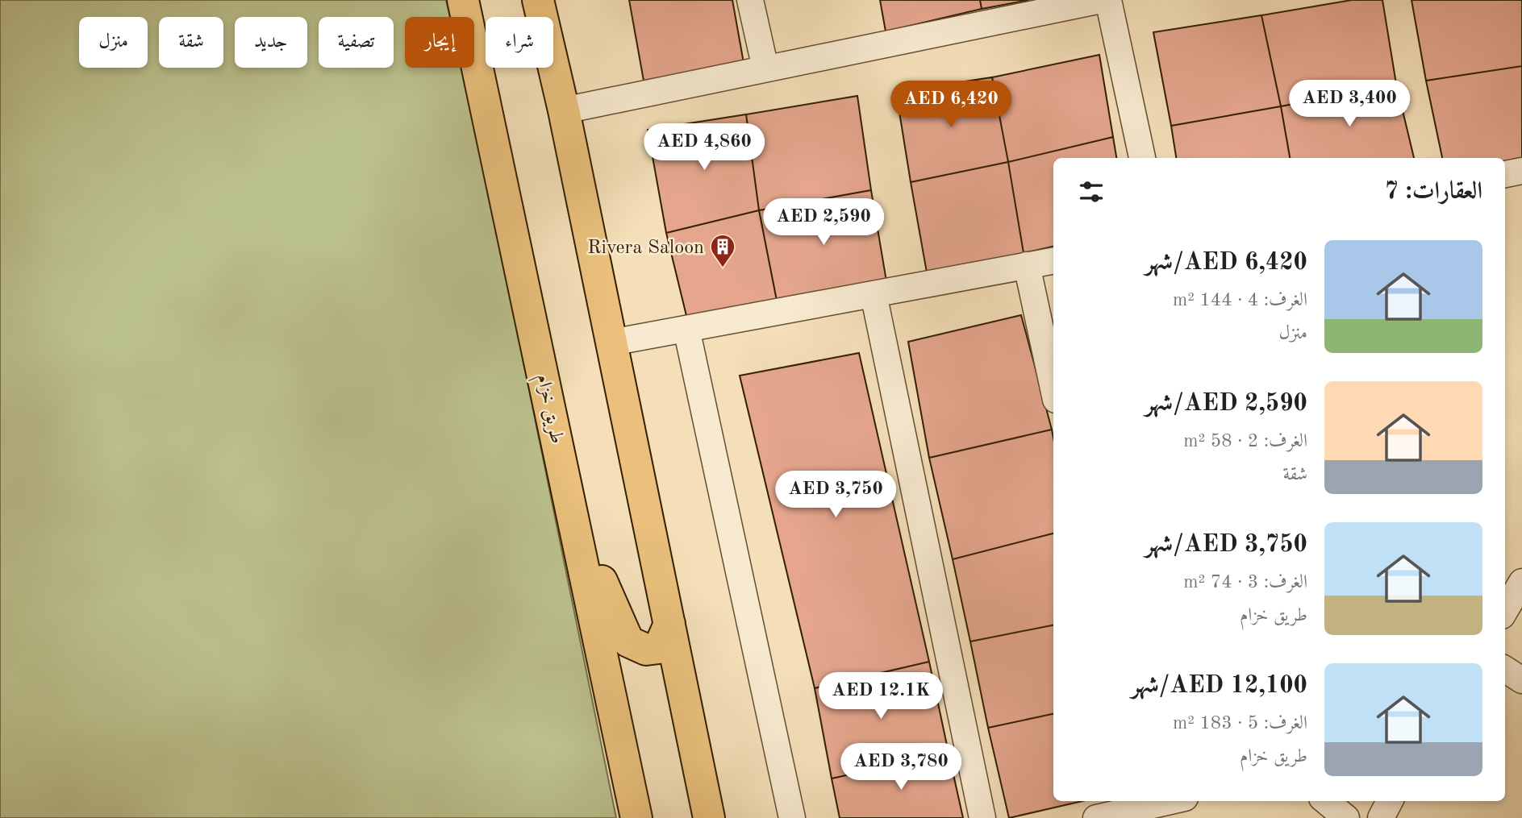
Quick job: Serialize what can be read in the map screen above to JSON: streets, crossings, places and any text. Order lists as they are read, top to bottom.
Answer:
{
  "streets": {
    "main road": ["طريق خزام"]
  },
  "places": {
    "building": ["Rivera Saloon"]
  },
  "page": {
    "chip": [
      "شراء",
      "إيجار",
      "تصفية",
      "جديد",
      "شقة",
      "منزل"
    ],
    "price": [
      "AED 3,400",
      "AED 6,420",
      "AED 4,860",
      "AED 2,590",
      "AED 3,750",
      "AED 12.1K",
      "AED 3,780"
    ],
    "heading": "العقارات: 7",
    "list": [
      {
        "name": "AED 6,420/شهر",
        "note": "الغرف: 4 · 144 m² · منزل"
      },
      {
        "name": "AED 2,590/شهر",
        "note": "الغرف: 2 · 58 m² · شقة"
      },
      {
        "name": "AED 3,750/شهر",
        "note": "الغرف: 3 · 74 m² · طريق خزام"
      },
      {
        "name": "AED 12,100/شهر",
        "note": "الغرف: 5 · 183 m² · طريق خزام"
      }
    ]
  }
}
